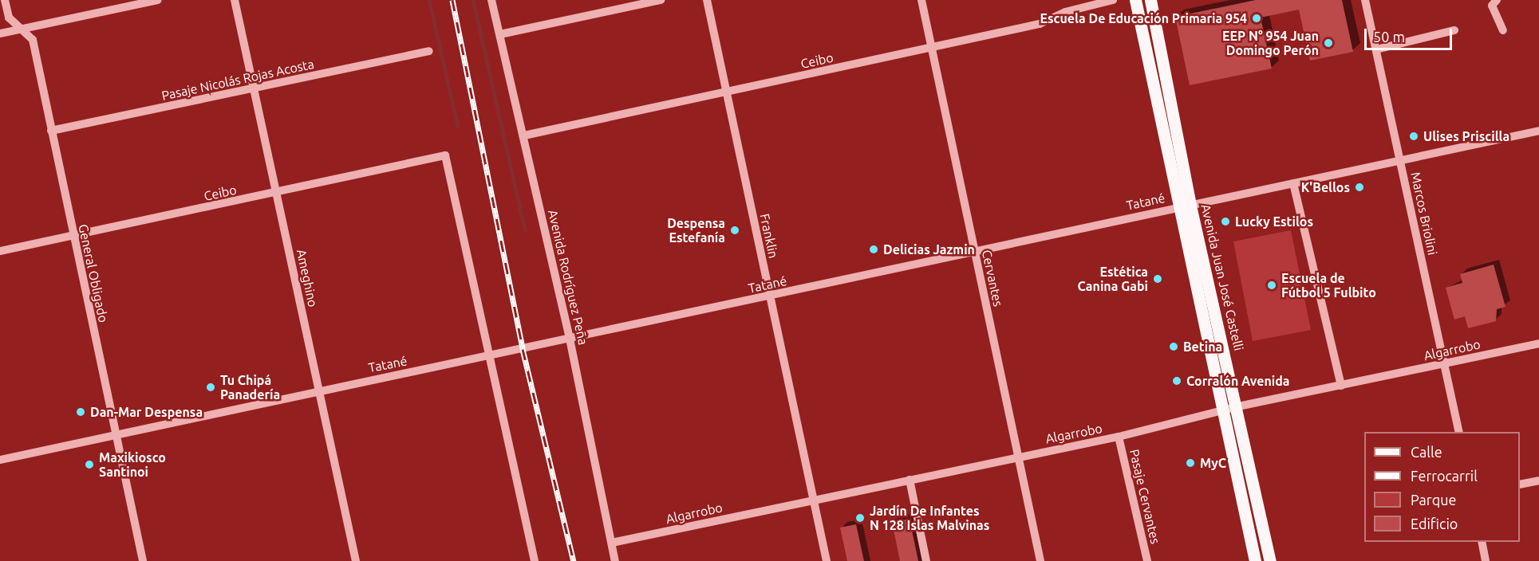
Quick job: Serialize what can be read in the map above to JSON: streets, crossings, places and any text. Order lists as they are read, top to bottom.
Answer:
{
  "streets": {
    "main road": ["Avenida Juan José Castelli"],
    "street": [
      "Ceibo",
      "Pasaje Nicolás Rojas Acosta",
      "Tatané",
      "Marcos Briolini",
      "Franklin",
      "General Obligado",
      "Avenida Rodríguez Peña",
      "Ameghino",
      "Cervantes",
      "Algarrobo",
      "Pasaje Cervantes"
    ]
  },
  "crossings": [
    ["Ceibo", "Tatané"],
    ["Ceibo", "Franklin"],
    ["Ceibo", "General Obligado"],
    ["Ceibo", "Avenida Rodríguez Peña"],
    ["Ceibo", "Ameghino"],
    ["Ceibo", "Cervantes"],
    ["Pasaje Nicolás Rojas Acosta", "General Obligado"],
    ["Pasaje Nicolás Rojas Acosta", "Ameghino"],
    ["Tatané", "Marcos Briolini"],
    ["Tatané", "Franklin"],
    ["Tatané", "General Obligado"],
    ["Tatané", "Avenida Rodríguez Peña"],
    ["Tatané", "Avenida Juan José Castelli"],
    ["Tatané", "Ameghino"],
    ["Tatané", "Cervantes"],
    ["Marcos Briolini", "Algarrobo"],
    ["Franklin", "Algarrobo"],
    ["Avenida Rodríguez Peña", "Algarrobo"],
    ["Avenida Juan José Castelli", "Algarrobo"],
    ["Cervantes", "Algarrobo"],
    ["Algarrobo", "Pasaje Cervantes"]
  ],
  "places": [
    "Escuela De Educación Primaria 954",
    "EEP N° 954 Juan Domingo Perón",
    "Ulises Priscilla",
    "K'Bellos",
    "Lucky Estilos",
    "Despensa Estefanía",
    "Delicias Jazmin",
    "Estética Canina Gabi",
    "Escuela de Fútbol 5 Fulbito",
    "Betina",
    "Corralón Avenida",
    "Tu Chipá Panadería",
    "Dan-Mar Despensa",
    "MyC",
    "Maxikiosco Santinoi",
    "Jardín De Infantes N 128 Islas Malvinas"
  ],
  "legend": [
    "Calle",
    "Ferrocarril",
    "Parque",
    "Edificio"
  ],
  "scale_bar": "50 m"
}
